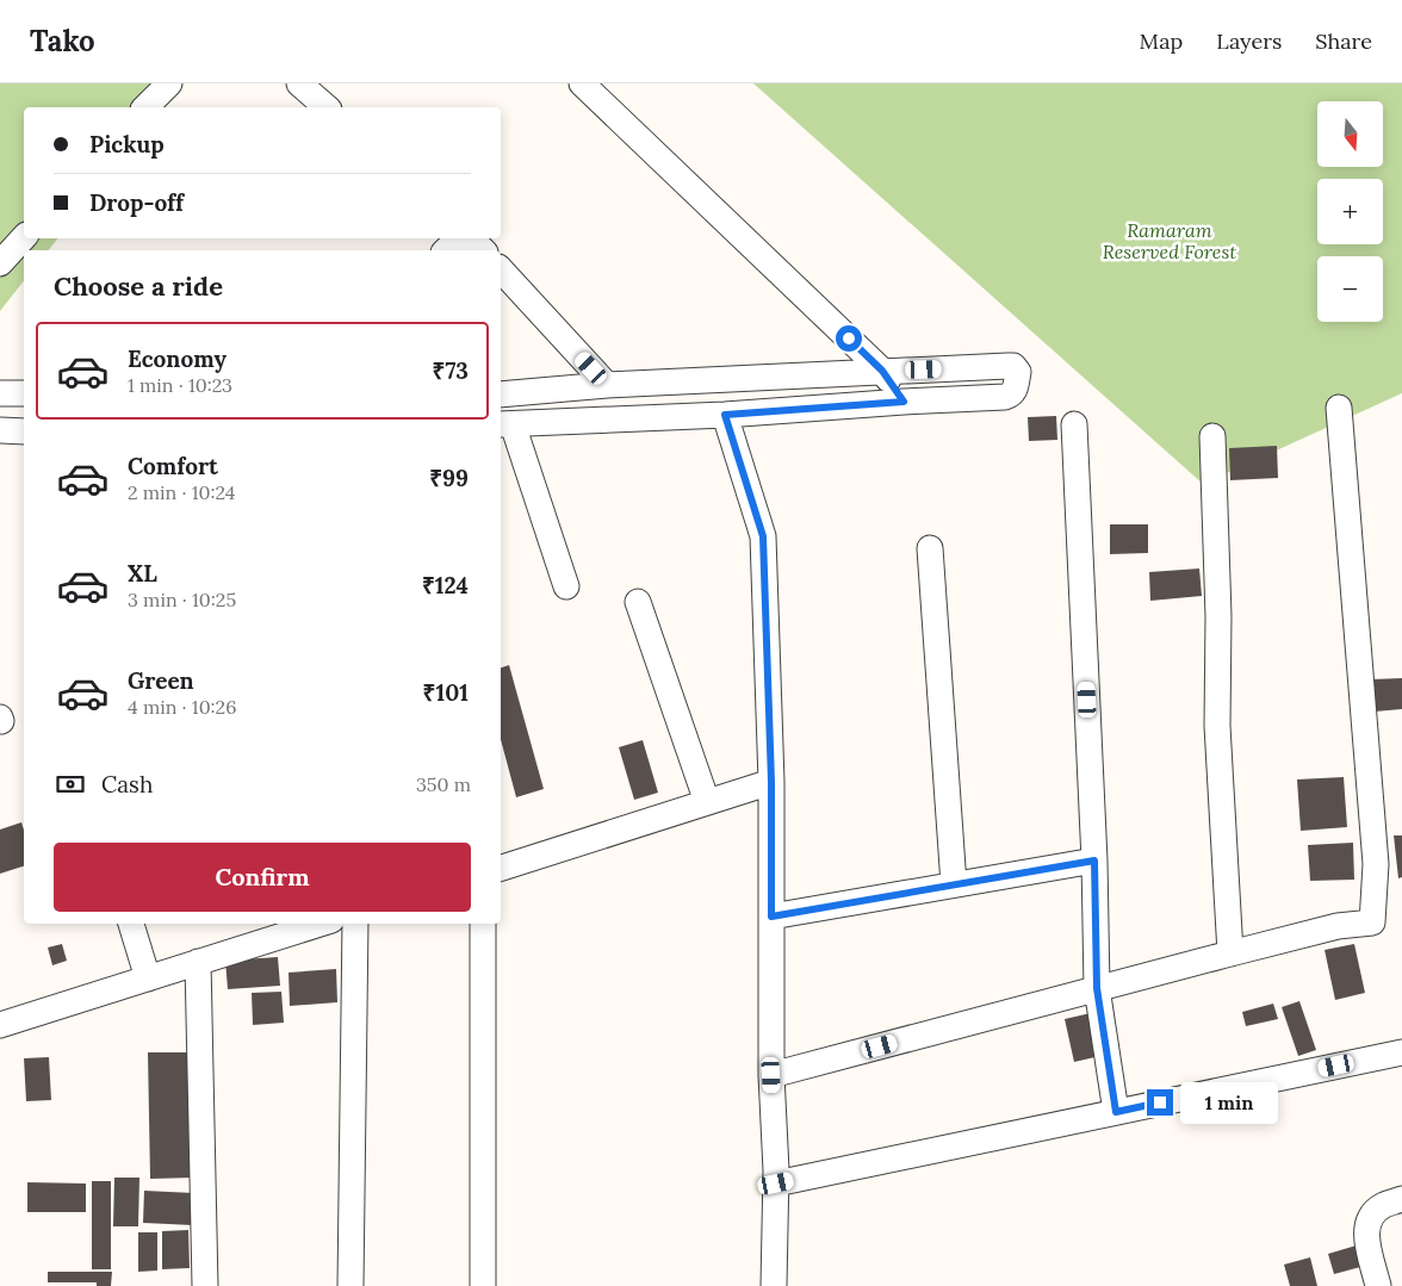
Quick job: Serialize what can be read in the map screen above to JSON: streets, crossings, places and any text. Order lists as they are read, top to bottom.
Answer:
{
  "parks": ["Ramaram Reserved Forest"],
  "north": "bottom",
  "page": {
    "header": "Tako",
    "nav": ["Map", "Layers", "Share"],
    "map_buttons": ["+", "−"],
    "banner": ["Pickup", "Drop-off"],
    "heading": "Choose a ride",
    "list": [
      {
        "name": "Economy",
        "note": "1 min · 10:23",
        "value": "₹73"
      },
      {
        "name": "Comfort",
        "note": "2 min · 10:24",
        "value": "₹99"
      },
      {
        "name": "XL",
        "note": "3 min · 10:25",
        "value": "₹124"
      },
      {
        "name": "Green",
        "note": "4 min · 10:26",
        "value": "₹101"
      }
    ],
    "pay": ["Cash", "350 m"],
    "buttons": "Confirm",
    "bubble": "1 min"
  }
}
